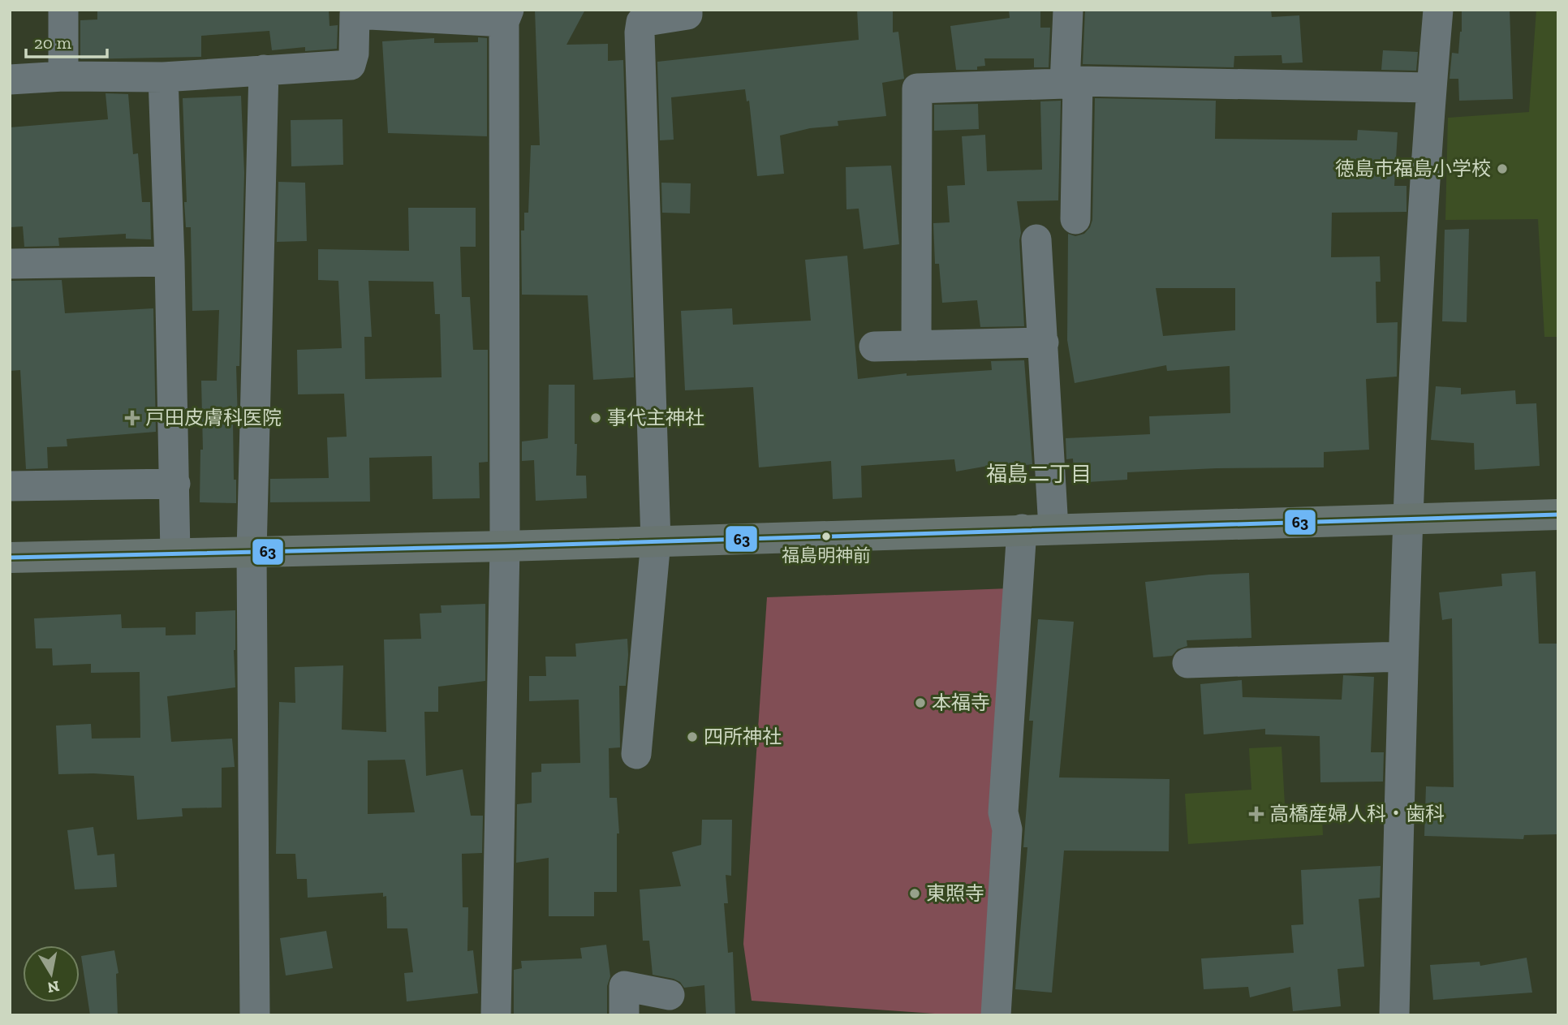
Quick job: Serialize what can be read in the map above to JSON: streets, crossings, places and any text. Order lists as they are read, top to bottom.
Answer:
{
  "districts": ["福島二丁目"],
  "places": {
    "other": [
      "徳島市福島小学校",
      "事代主神社",
      "福島明神前",
      "本福寺",
      "四所神社",
      "東照寺"
    ],
    "health": ["戸田皮膚科医院", "高橋産婦人科・歯科"]
  },
  "lines": ["transit line 63"],
  "scale_bar": "20 m",
  "north": "bottom"
}
